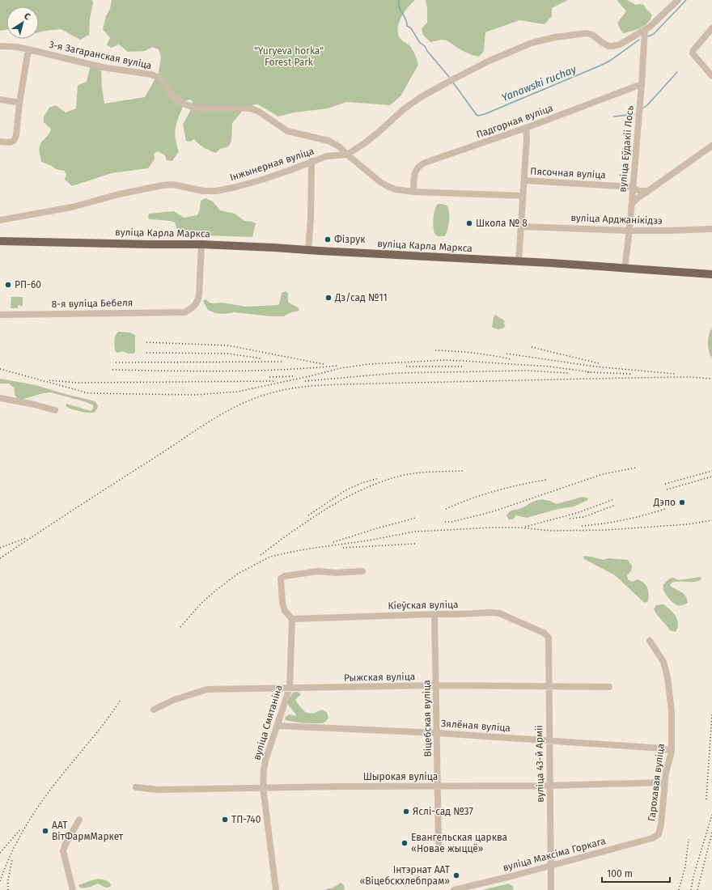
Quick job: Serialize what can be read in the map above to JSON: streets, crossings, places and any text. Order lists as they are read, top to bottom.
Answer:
{
  "streets": {
    "main road": ["вуліца Карла Маркса"],
    "street": [
      "3-я Загаранская вуліца",
      "Падгорная вуліца",
      "вуліца Еўдакіі Лось",
      "Інжынерная вуліца",
      "Пясочная вуліца",
      "вуліца Арджанікідзэ",
      "8-я вуліца Бебеля",
      "Кіеўская вуліца",
      "Рыжская вуліца",
      "Віцебская вуліца",
      "вуліца Смятаніна",
      "Зялёная вуліца",
      "вуліца 43-й Арміі",
      "Шырокая вуліца",
      "Гарохавая вуліца",
      "вуліца Максіма Горкага"
    ]
  },
  "crossings": [
    ["3-я Загаранская вуліца", "Інжынерная вуліца"],
    ["Падгорная вуліца", "вуліца Еўдакіі Лось"],
    ["вуліца Еўдакіі Лось", "Пясочная вуліца"],
    ["вуліца Еўдакіі Лось", "вуліца Арджанікідзэ"],
    ["вуліца Еўдакіі Лось", "вуліца Карла Маркса"],
    ["вуліца Карла Маркса", "8-я вуліца Бебеля"],
    ["Кіеўская вуліца", "Віцебская вуліца"],
    ["Кіеўская вуліца", "вуліца Смятаніна"],
    ["Кіеўская вуліца", "вуліца 43-й Арміі"],
    ["Рыжская вуліца", "Віцебская вуліца"],
    ["Рыжская вуліца", "вуліца Смятаніна"],
    ["Рыжская вуліца", "вуліца 43-й Арміі"],
    ["Віцебская вуліца", "Зялёная вуліца"],
    ["Віцебская вуліца", "Шырокая вуліца"],
    ["вуліца Смятаніна", "Зялёная вуліца"],
    ["вуліца Смятаніна", "Шырокая вуліца"],
    ["Зялёная вуліца", "вуліца 43-й Арміі"],
    ["Зялёная вуліца", "Гарохавая вуліца"],
    ["вуліца 43-й Арміі", "Шырокая вуліца"],
    ["вуліца 43-й Арміі", "вуліца Максіма Горкага"],
    ["Шырокая вуліца", "Гарохавая вуліца"],
    ["Гарохавая вуліца", "вуліца Максіма Горкага"]
  ],
  "water": ["Yanawski ruchay"],
  "parks": ["\"Yuryeva horka\" Forest Park"],
  "places": [
    "Школа № 8",
    "Фізрук",
    "РП-60",
    "Дз/сад №11",
    "Дэпо",
    "Яслі-сад №37",
    "ТП-740",
    "ААТ ВітФармМаркет",
    "Евангельская царква «Новае жыццё»",
    "Інтэрнат ААТ «Віцебскхлебпрам»"
  ],
  "scale_bar": "100 m",
  "north": "top right"
}
